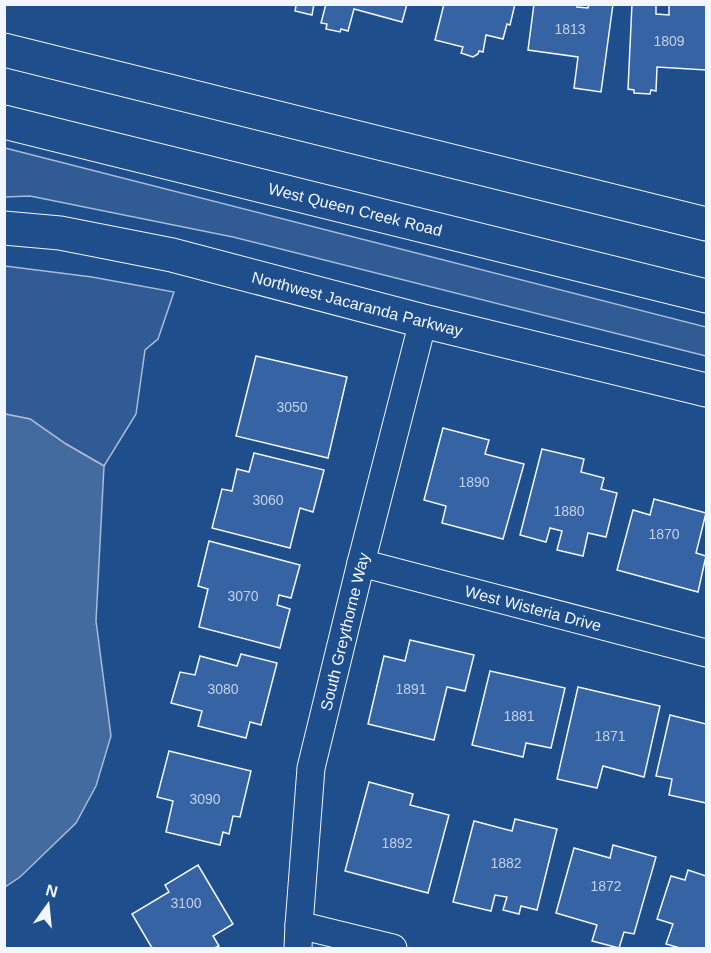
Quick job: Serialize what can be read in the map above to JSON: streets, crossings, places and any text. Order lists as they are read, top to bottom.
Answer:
{
  "streets": {
    "main road": ["West Queen Creek Road", "Northwest Jacaranda Parkway"],
    "street": ["West Wisteria Drive", "South Greythorne Way"]
  },
  "crossings": [
    ["Northwest Jacaranda Parkway", "South Greythorne Way"],
    ["West Wisteria Drive", "South Greythorne Way"]
  ],
  "house_numbers": [
    "1813",
    "1809",
    "3050",
    "1890",
    "3060",
    "1880",
    "1870",
    "3070",
    "3080",
    "1891",
    "1881",
    "1871",
    "3090",
    "1892",
    "1882",
    "1872",
    "3100"
  ],
  "north": "top"
}
